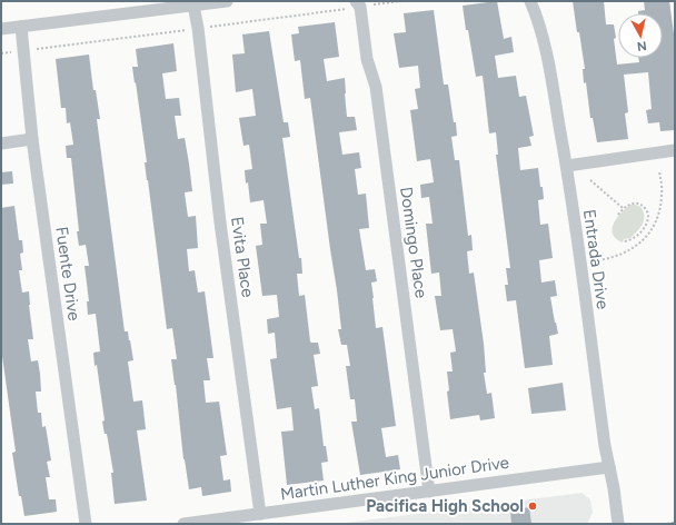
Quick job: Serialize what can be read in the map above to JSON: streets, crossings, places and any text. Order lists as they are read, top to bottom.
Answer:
{
  "streets": {
    "street": [
      "Domingo Place",
      "Evita Place",
      "Entrada Drive",
      "Fuente Drive",
      "Martin Luther King Junior Drive"
    ]
  },
  "crossings": [
    ["Domingo Place", "Martin Luther King Junior Drive"],
    ["Evita Place", "Martin Luther King Junior Drive"],
    ["Entrada Drive", "Martin Luther King Junior Drive"]
  ],
  "places": ["Pacifica High School"],
  "north": "bottom"
}
